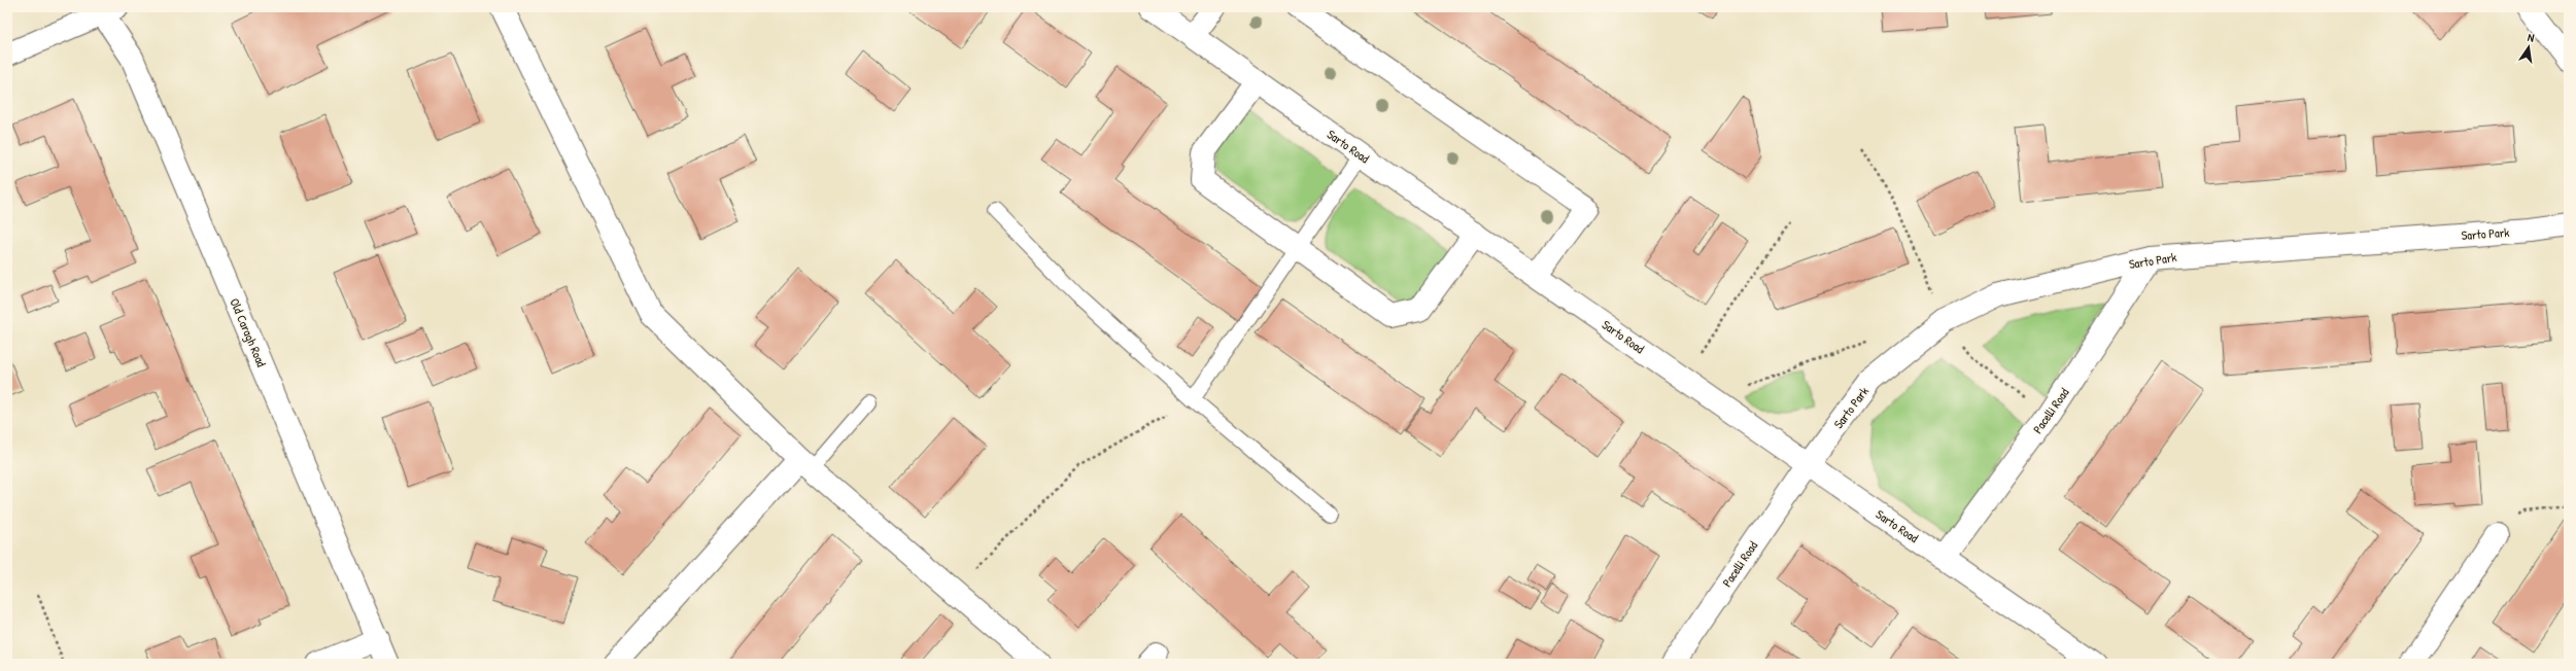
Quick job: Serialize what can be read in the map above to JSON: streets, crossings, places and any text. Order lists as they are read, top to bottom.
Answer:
{
  "streets": {
    "street": [
      "Sarto Road",
      "Sarto Park",
      "Old Caragh Road",
      "Pacelli Road"
    ]
  },
  "crossings": [
    ["Sarto Road", "Sarto Park"],
    ["Sarto Road", "Pacelli Road"],
    ["Sarto Park", "Pacelli Road"]
  ],
  "north": "top"
}
